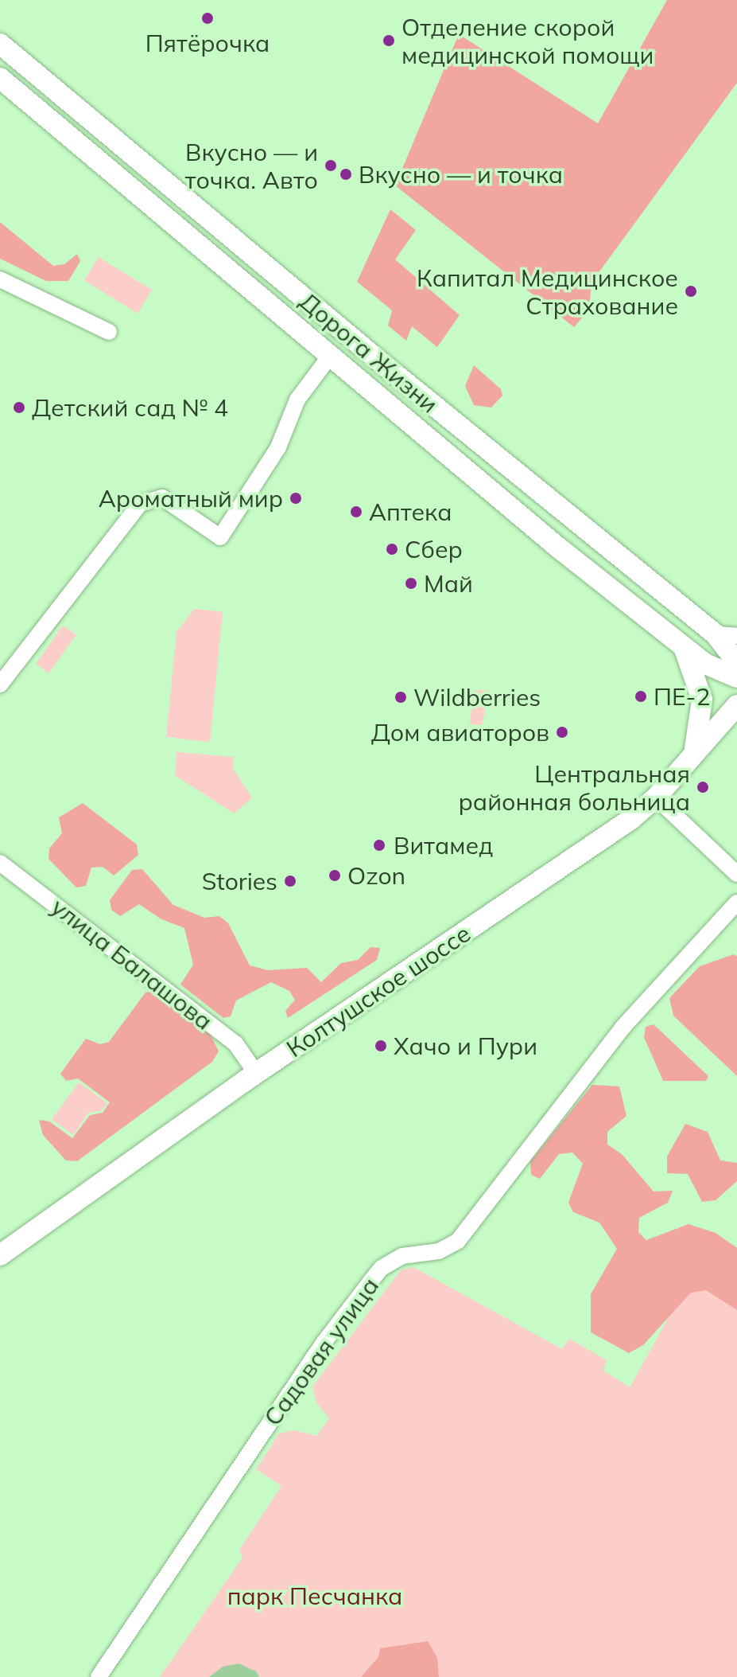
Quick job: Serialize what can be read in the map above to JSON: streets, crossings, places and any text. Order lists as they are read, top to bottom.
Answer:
{
  "streets": {
    "main road": ["Дорога Жизни", "Колтушское шоссе"],
    "street": ["улица Балашова", "Садовая улица"]
  },
  "crossings": [
    ["улица Балашова", "Колтушское шоссе"]
  ],
  "parks": ["парк Песчанка"],
  "places": [
    "Пятёрочка",
    "Отделение скорой медицинской помощи",
    "Вкусно — и точка. Авто",
    "Вкусно — и точка",
    "Капитал Медицинское Страхование",
    "Детский сад № 4",
    "Ароматный мир",
    "Аптека",
    "Сбер",
    "Май",
    "ПЕ-2",
    "Wildberries",
    "Дом авиаторов",
    "Центральная районная больница",
    "Витамед",
    "Ozon",
    "Stories",
    "Хачо и Пури"
  ]
}
